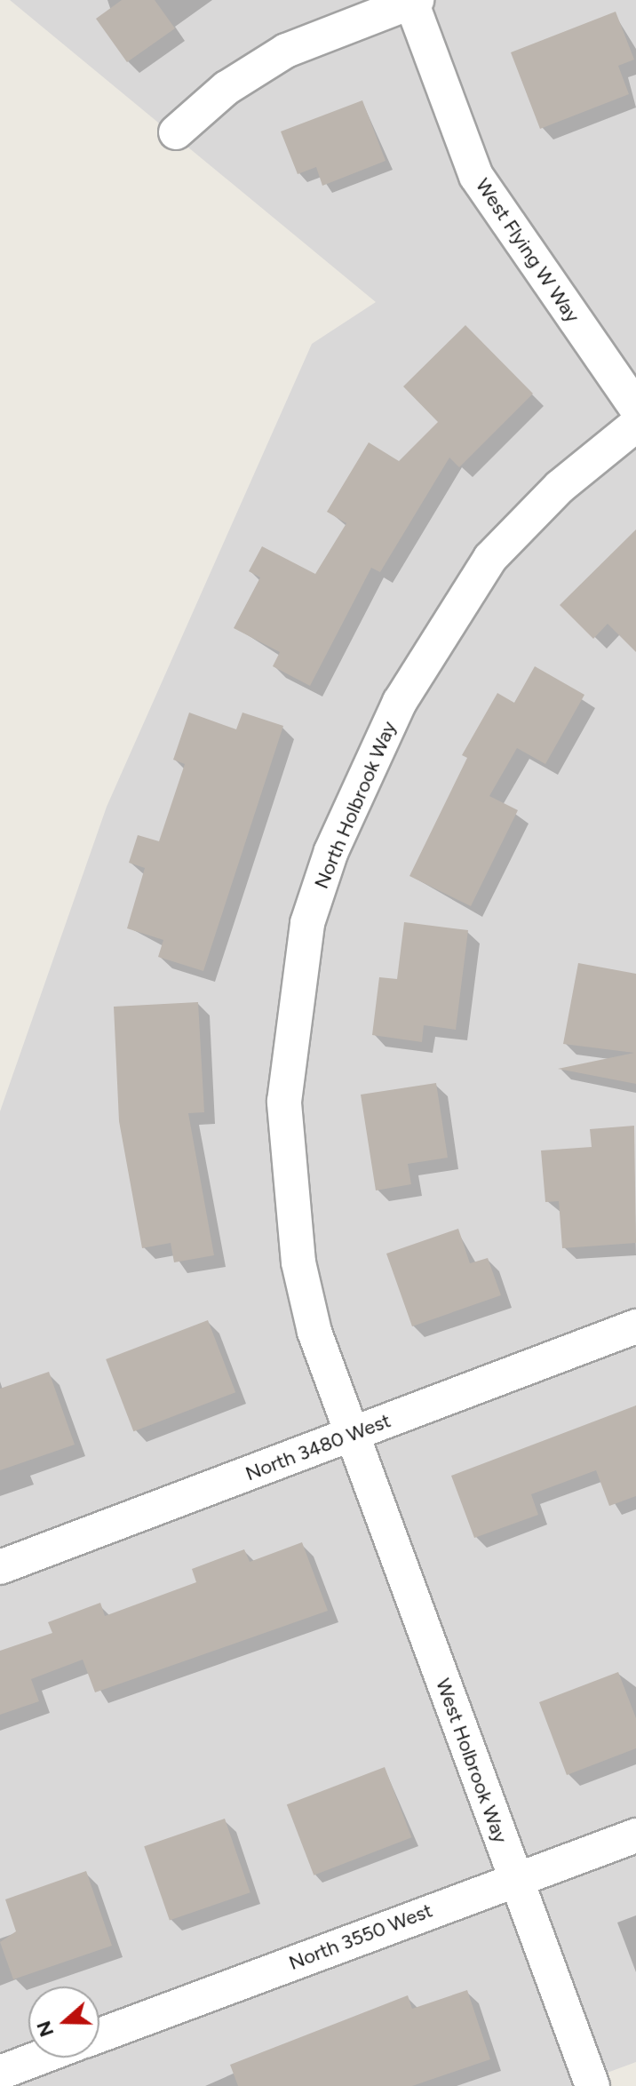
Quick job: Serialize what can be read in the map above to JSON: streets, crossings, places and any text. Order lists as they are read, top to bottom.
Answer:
{
  "streets": {
    "street": [
      "West Flying W Way",
      "North Holbrook Way",
      "North 3480 West",
      "West Holbrook Way",
      "North 3550 West"
    ]
  },
  "crossings": [
    ["North Holbrook Way", "North 3480 West"],
    ["North Holbrook Way", "West Holbrook Way"],
    ["North 3480 West", "West Holbrook Way"],
    ["West Holbrook Way", "North 3550 West"]
  ],
  "north": "left"
}
